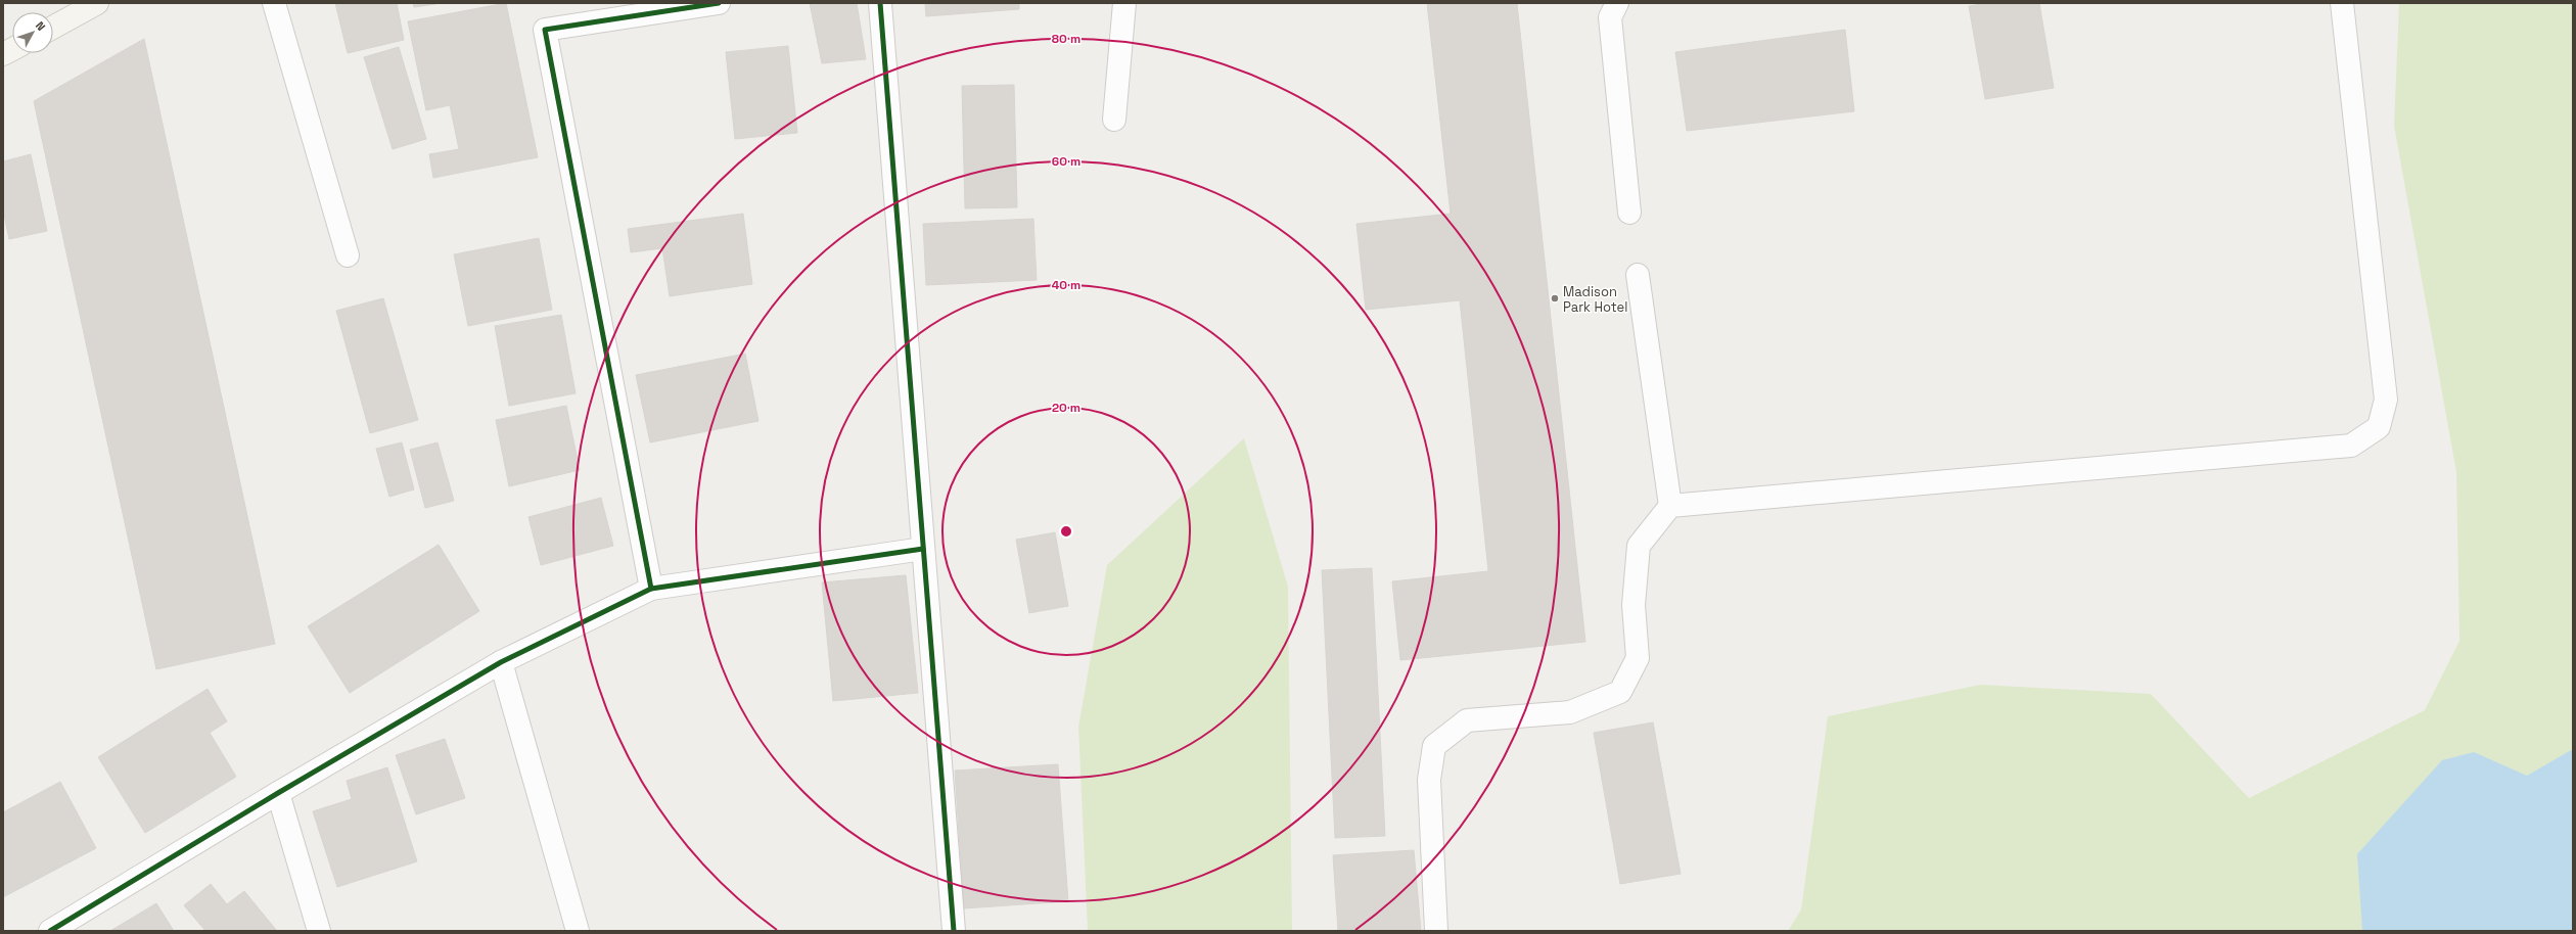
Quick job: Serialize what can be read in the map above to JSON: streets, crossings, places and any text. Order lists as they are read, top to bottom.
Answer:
{
  "places": ["Madison Park Hotel"],
  "north": "top right",
  "rings": [
    "80 m",
    "60 m",
    "40 m",
    "20 m"
  ]
}
